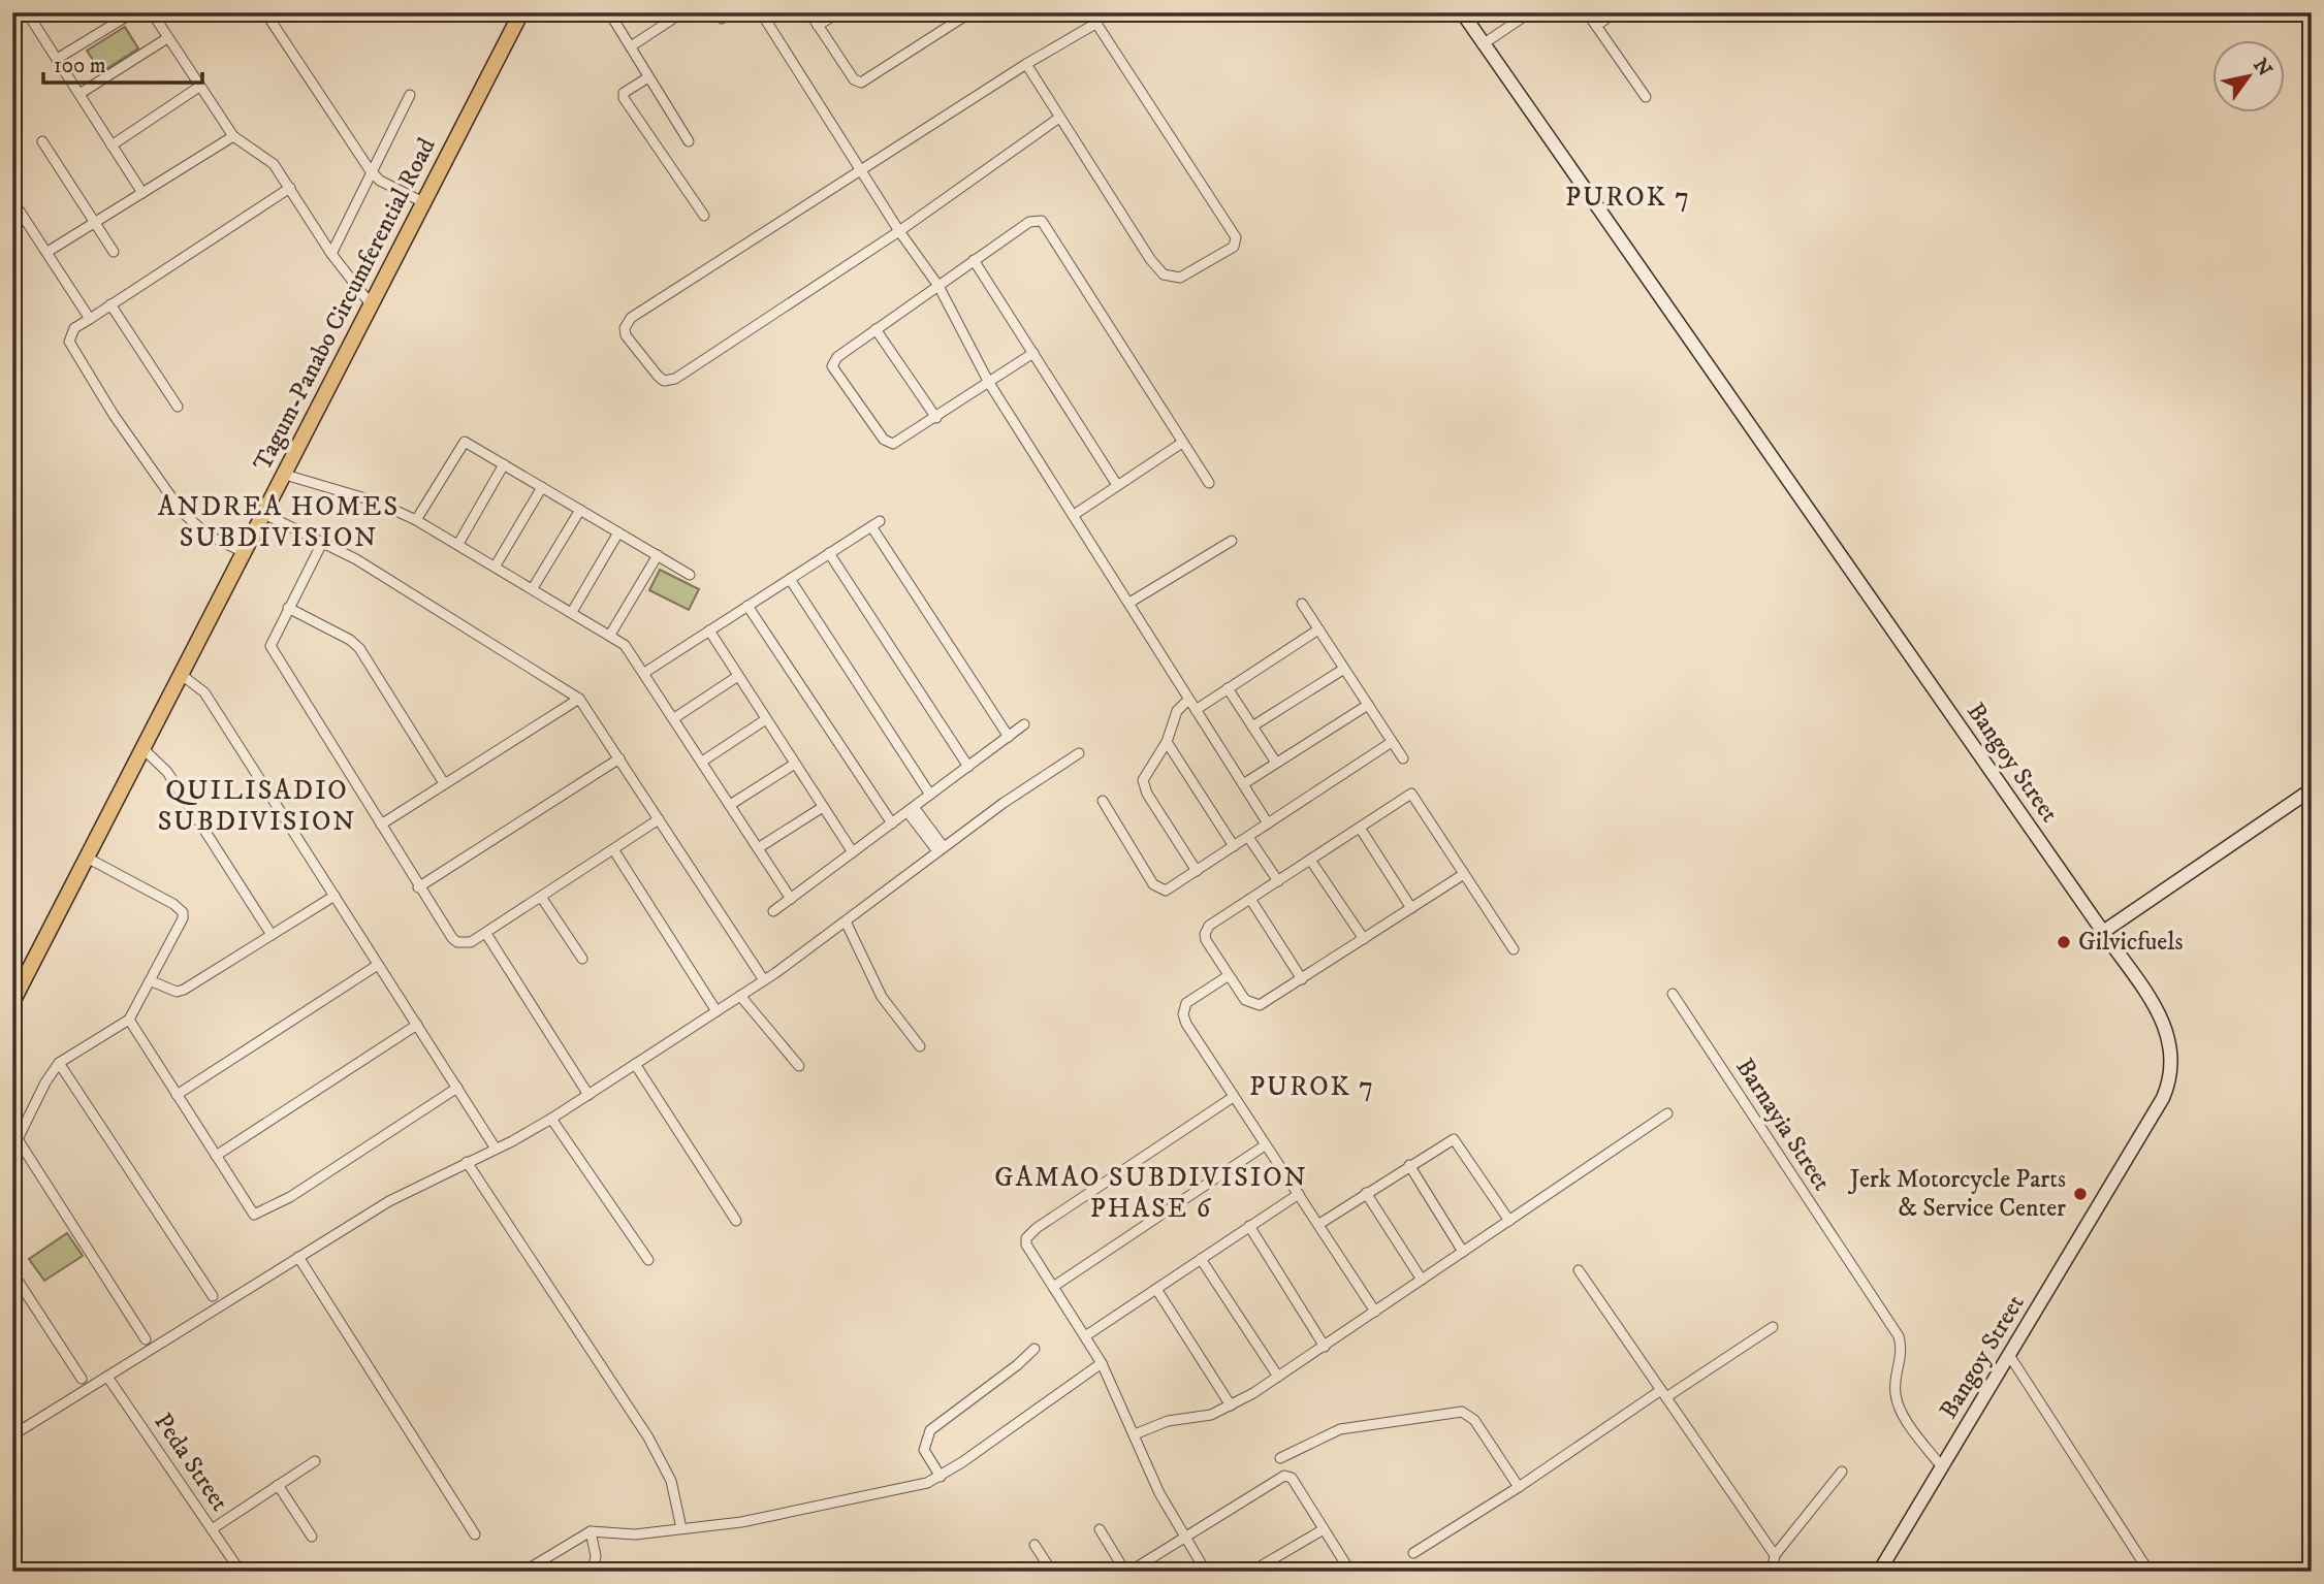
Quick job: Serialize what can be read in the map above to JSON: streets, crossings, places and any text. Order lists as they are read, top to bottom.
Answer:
{
  "streets": {
    "main road": ["Tagum-Panabo Circumferential Road", "Bangoy Street"],
    "street": ["Barnayia Street", "Peda Street"]
  },
  "crossings": [
    ["Bangoy Street", "Barnayia Street"]
  ],
  "districts": [
    "PUROK 7",
    "ANDREA HOMES SUBDIVISION",
    "QUILISADIO SUBDIVISION",
    "PUROK 7",
    "GAMAO SUBDIVISION PHASE 6"
  ],
  "places": ["Gilvicfuels", "Jerk Motorcycle Parts & Service Center"],
  "scale_bar": "100 m",
  "north": "top right"
}
